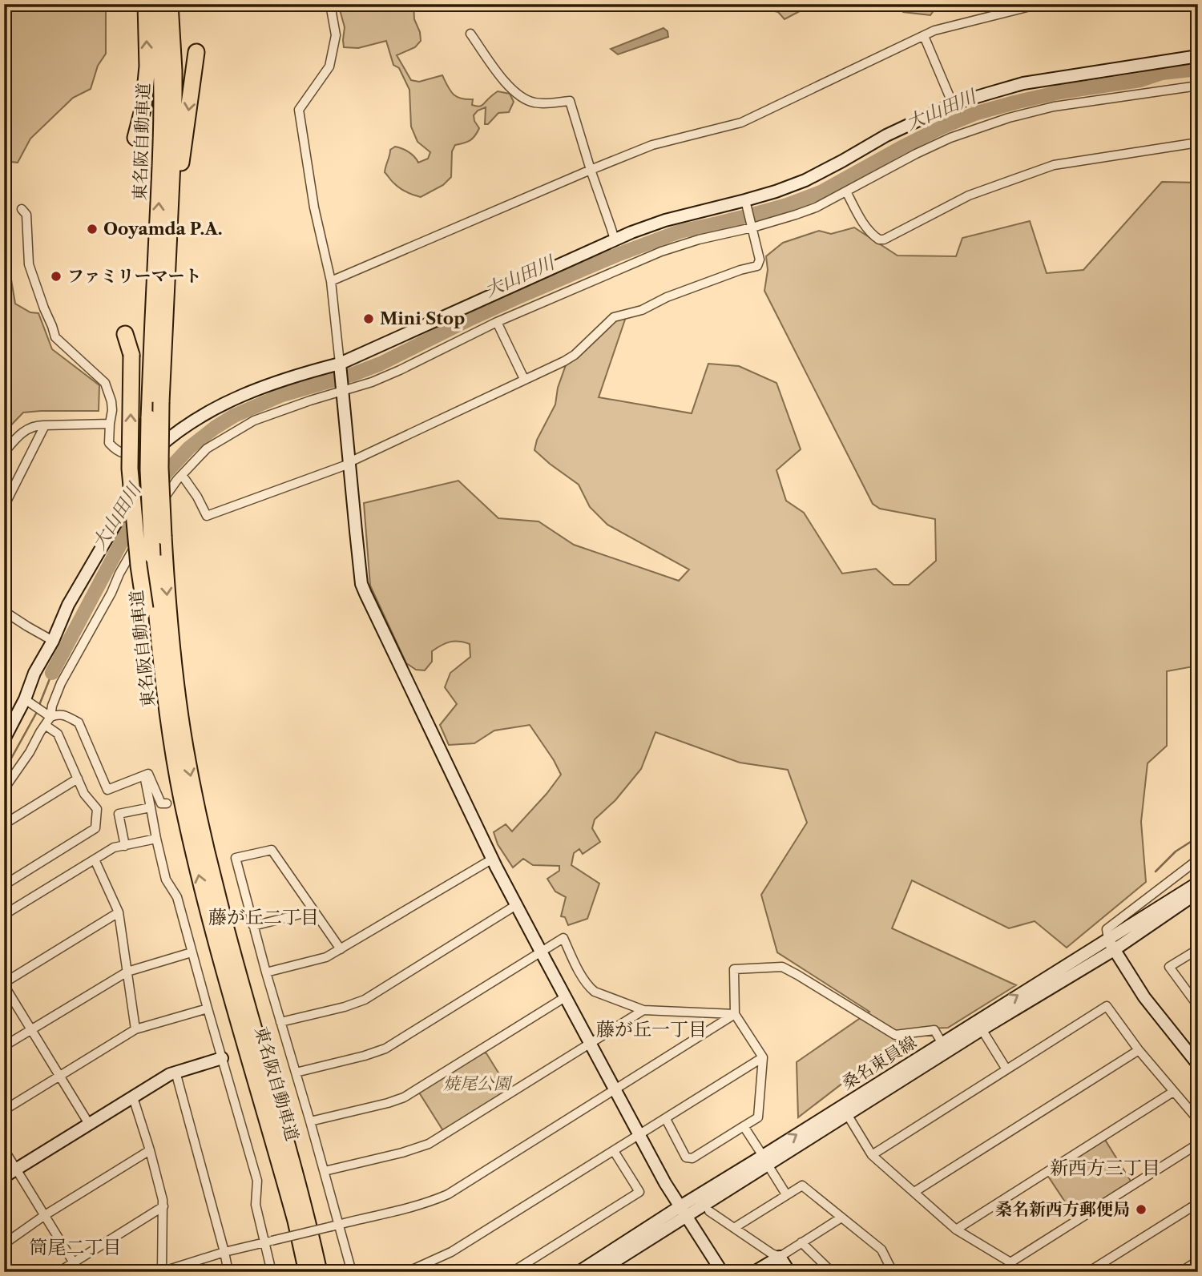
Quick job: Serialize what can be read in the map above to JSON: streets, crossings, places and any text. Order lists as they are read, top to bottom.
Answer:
{
  "streets": {
    "highway": ["東名阪自動車道"],
    "street": ["桑名東員線"]
  },
  "districts": [
    "藤が丘二丁目",
    "藤が丘一丁目",
    "新西方三丁目",
    "筒尾二丁目"
  ],
  "water": ["大山田川"],
  "parks": ["焼尾公園"],
  "places": [
    "Ooyamda P.A.",
    "ファミリーマート",
    "Mini Stop",
    "桑名新西方郵便局"
  ]
}
